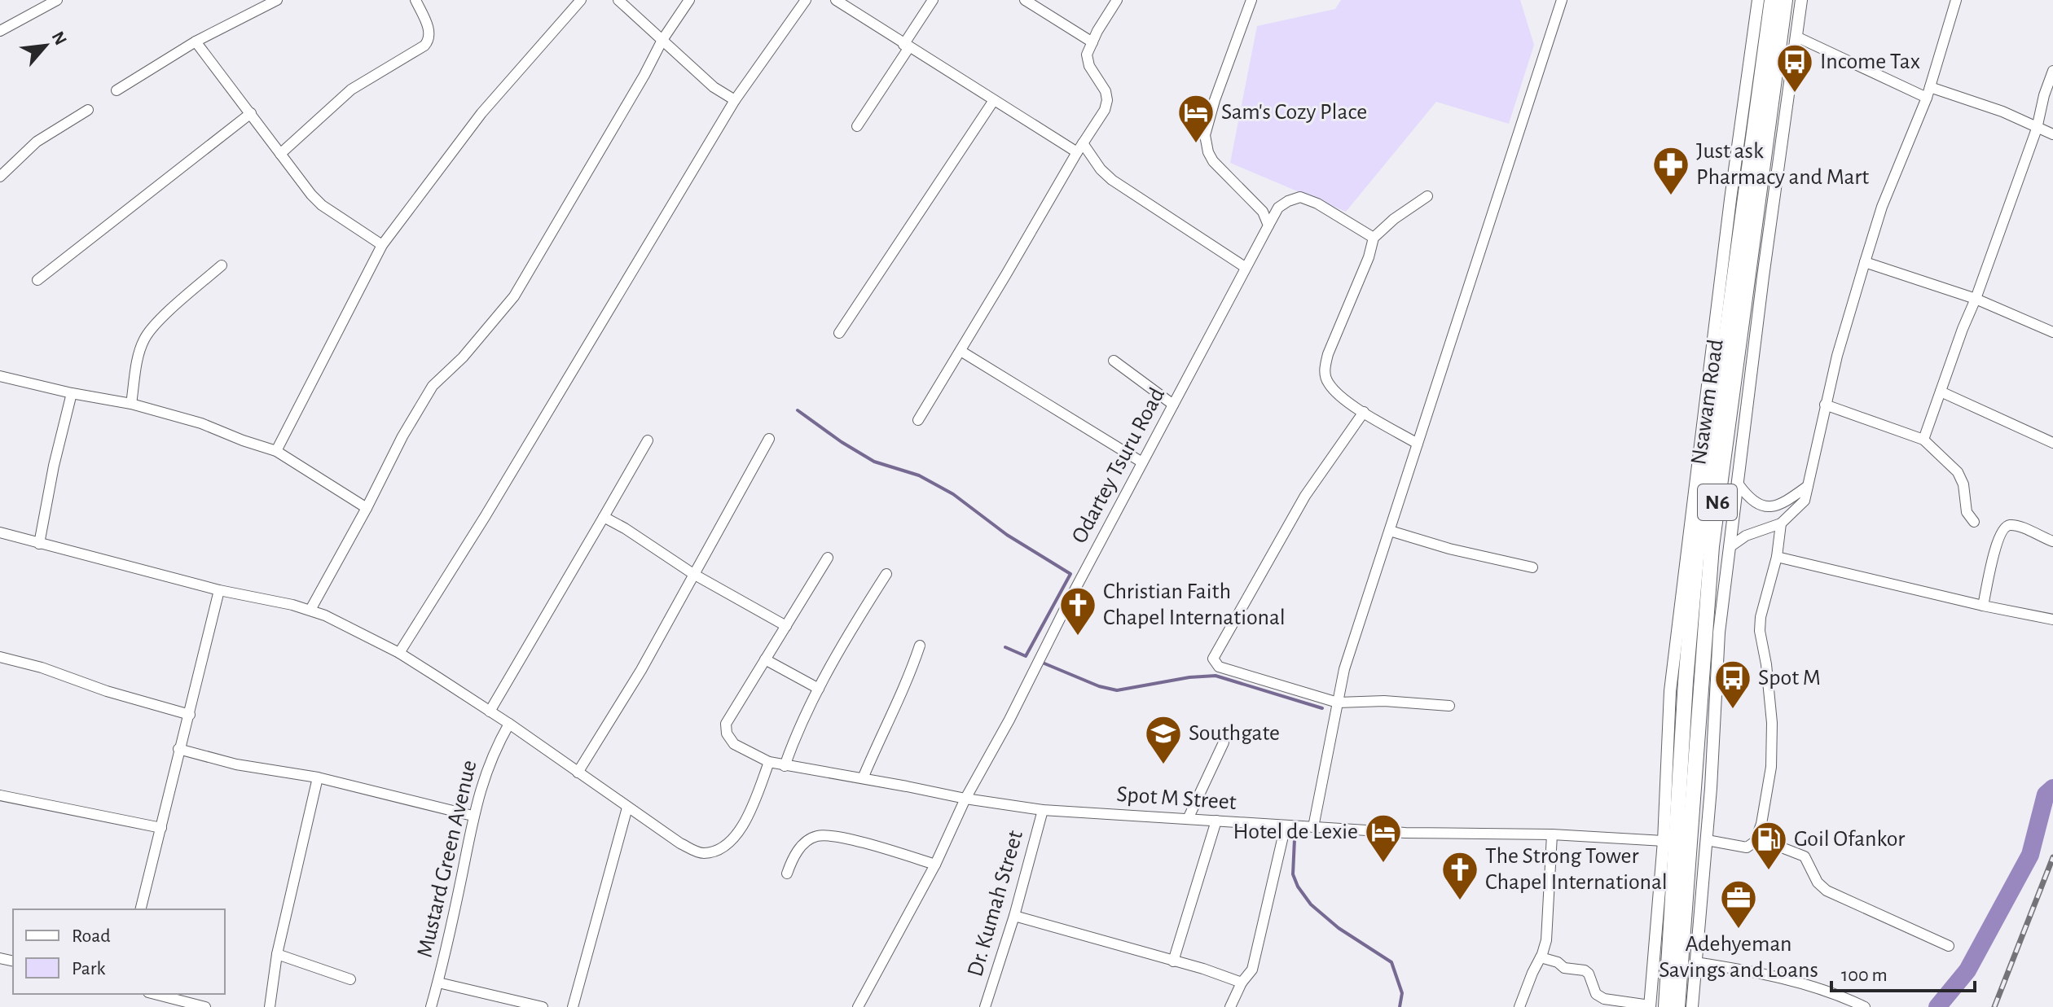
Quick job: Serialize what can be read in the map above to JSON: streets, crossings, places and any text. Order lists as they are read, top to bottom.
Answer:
{
  "streets": {
    "highway": ["Nsawam Road", "N6"],
    "street": [
      "Odartey Tsuru Road",
      "Spot M Street",
      "Mustard Green Avenue",
      "Dr. Kumah Street"
    ]
  },
  "crossings": [
    ["Odartey Tsuru Road", "Spot M Street"],
    ["Spot M Street", "Dr. Kumah Street"]
  ],
  "places": {
    "bus stop": ["Income Tax", "Spot M"],
    "hotel": ["Sam's Cozy Place", "Hotel de Lexie"],
    "pharmacy": ["Just ask Pharmacy and Mart"],
    "church": ["Christian Faith Chapel International", "The Strong Tower Chapel International"],
    "school or university": ["Southgate"],
    "fuel station": ["Goil Ofankor"],
    "office": ["Adehyeman Savings and Loans"]
  },
  "legend": ["Road", "Park"],
  "scale_bar": "100 m",
  "north": "top right"
}
